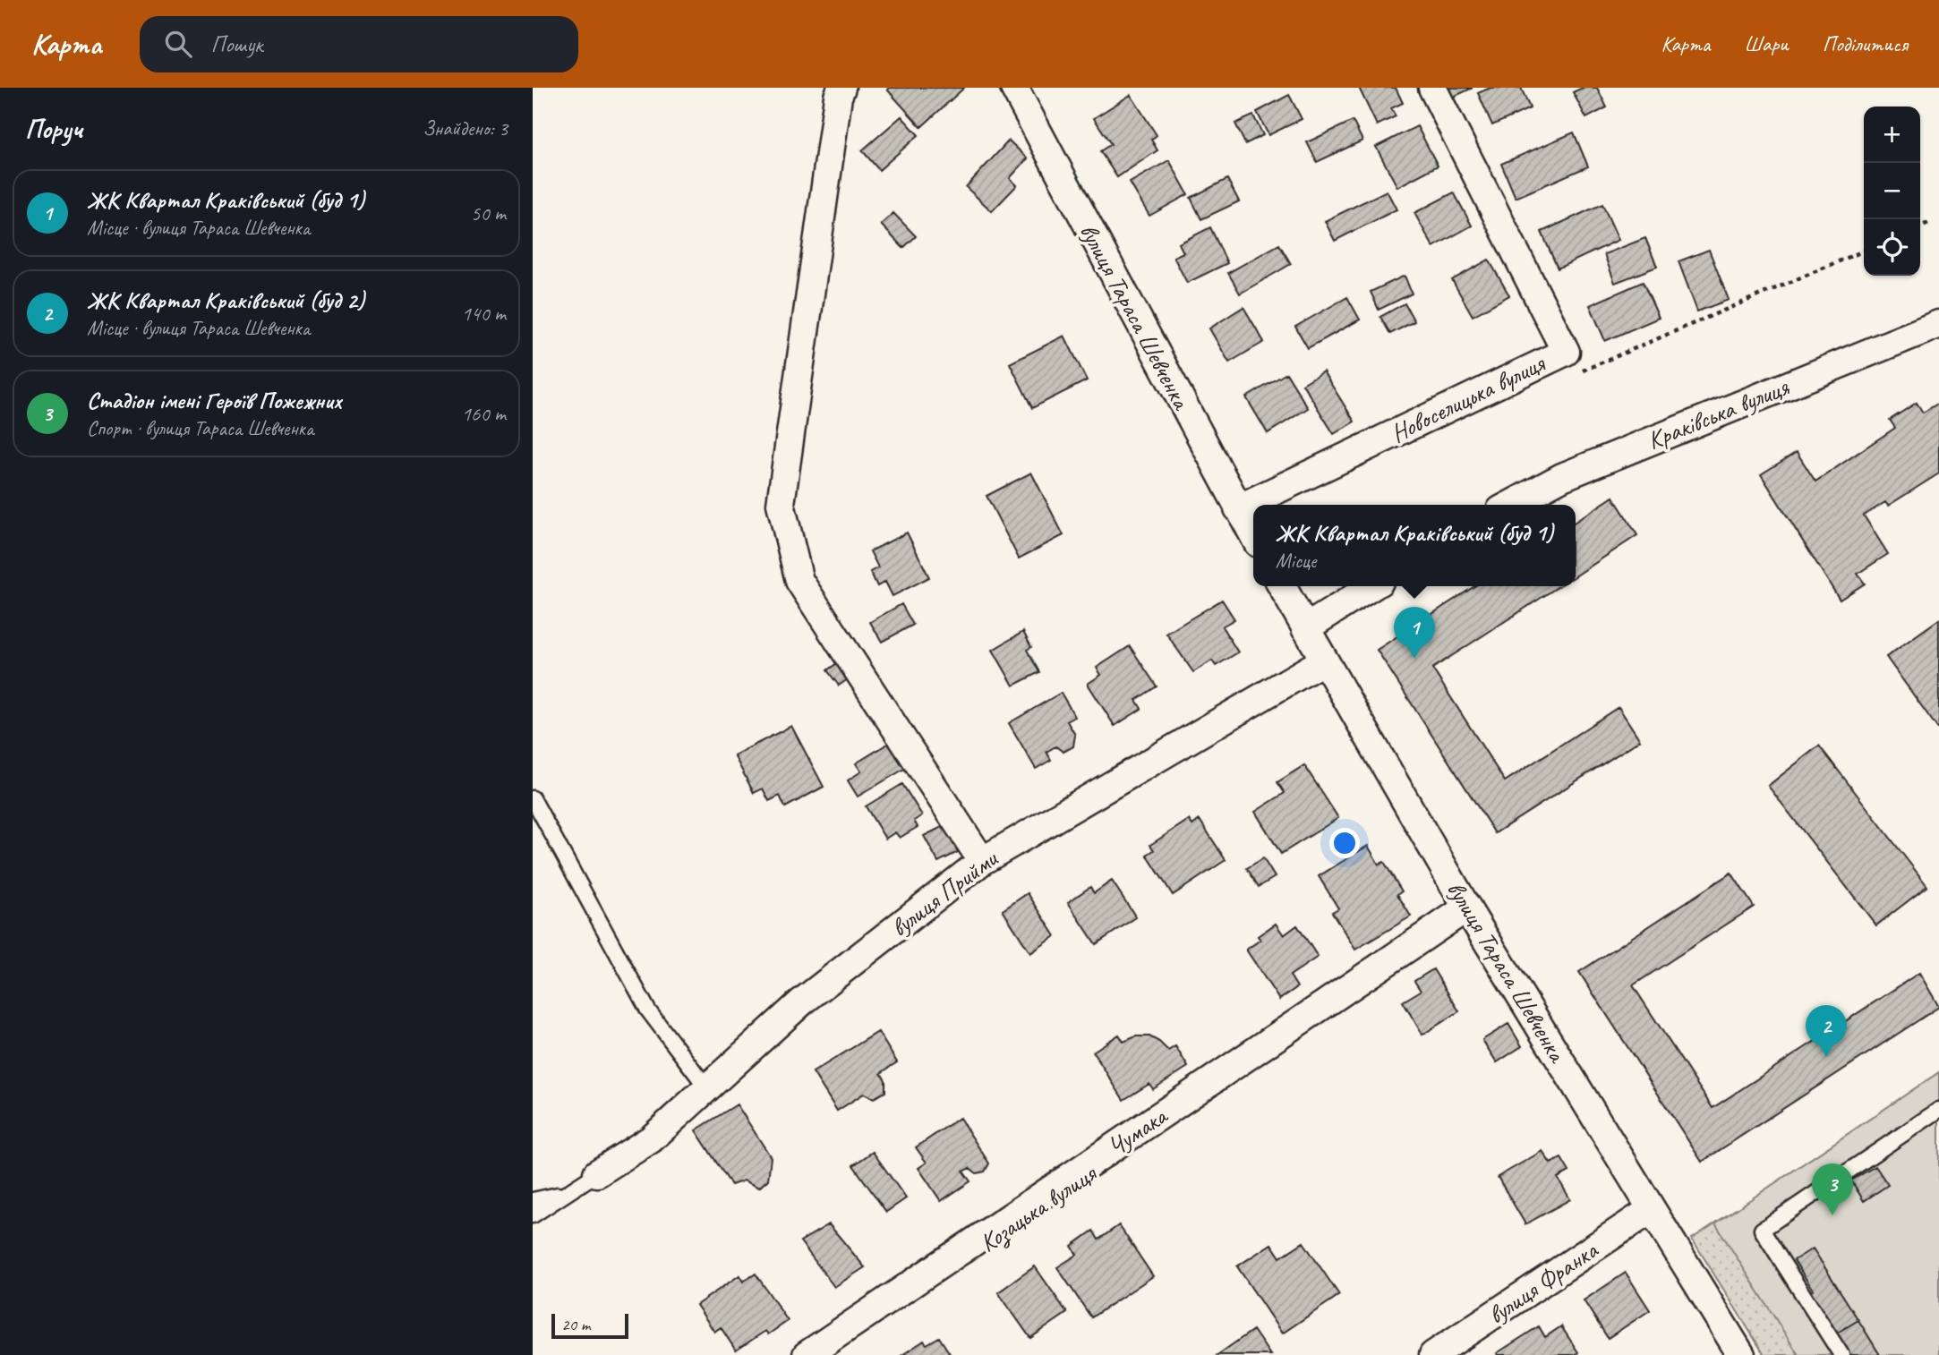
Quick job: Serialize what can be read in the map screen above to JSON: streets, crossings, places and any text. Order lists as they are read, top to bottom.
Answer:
{
  "streets": {
    "street": [
      "вулиця Тараса Шевченка",
      "Новоселицька вулиця",
      "Краківська вулиця",
      "вулиця Прийми",
      "Чумака",
      "Козацька вулиця",
      "вулиця Франка"
    ]
  },
  "crossings": [
    ["вулиця Тараса Шевченка", "Новоселицька вулиця"],
    ["вулиця Тараса Шевченка", "вулиця Прийми"],
    ["вулиця Тараса Шевченка", "Чумака"],
    ["вулиця Тараса Шевченка", "Козацька вулиця"],
    ["вулиця Тараса Шевченка", "вулиця Франка"],
    ["Чумака", "Козацька вулиця"]
  ],
  "scale_bar": "20 m",
  "page": {
    "header": "Карта",
    "search": "Пошук",
    "nav": ["Карта", "Шари", "Поділитися"],
    "heading": ["Поруч", "Знайдено: 3"],
    "map_buttons": ["+", "−"],
    "list": [
      {
        "mark": "1",
        "name": "ЖК Квартал Краківський (буд 1)",
        "note": "Місце · вулиця Тараса Шевченка",
        "value": "50 m"
      },
      {
        "mark": "2",
        "name": "ЖК Квартал Краківський (буд 2)",
        "note": "Місце · вулиця Тараса Шевченка",
        "value": "140 m"
      },
      {
        "mark": "3",
        "name": "Стадіон імені Героїв Пожежних",
        "note": "Спорт · вулиця Тараса Шевченка",
        "value": "160 m"
      }
    ],
    "popup": ["ЖК Квартал Краківський (буд 1)", "Місце"],
    "pins": ["1", "2", "3"],
    "scale": "20 m"
  }
}
